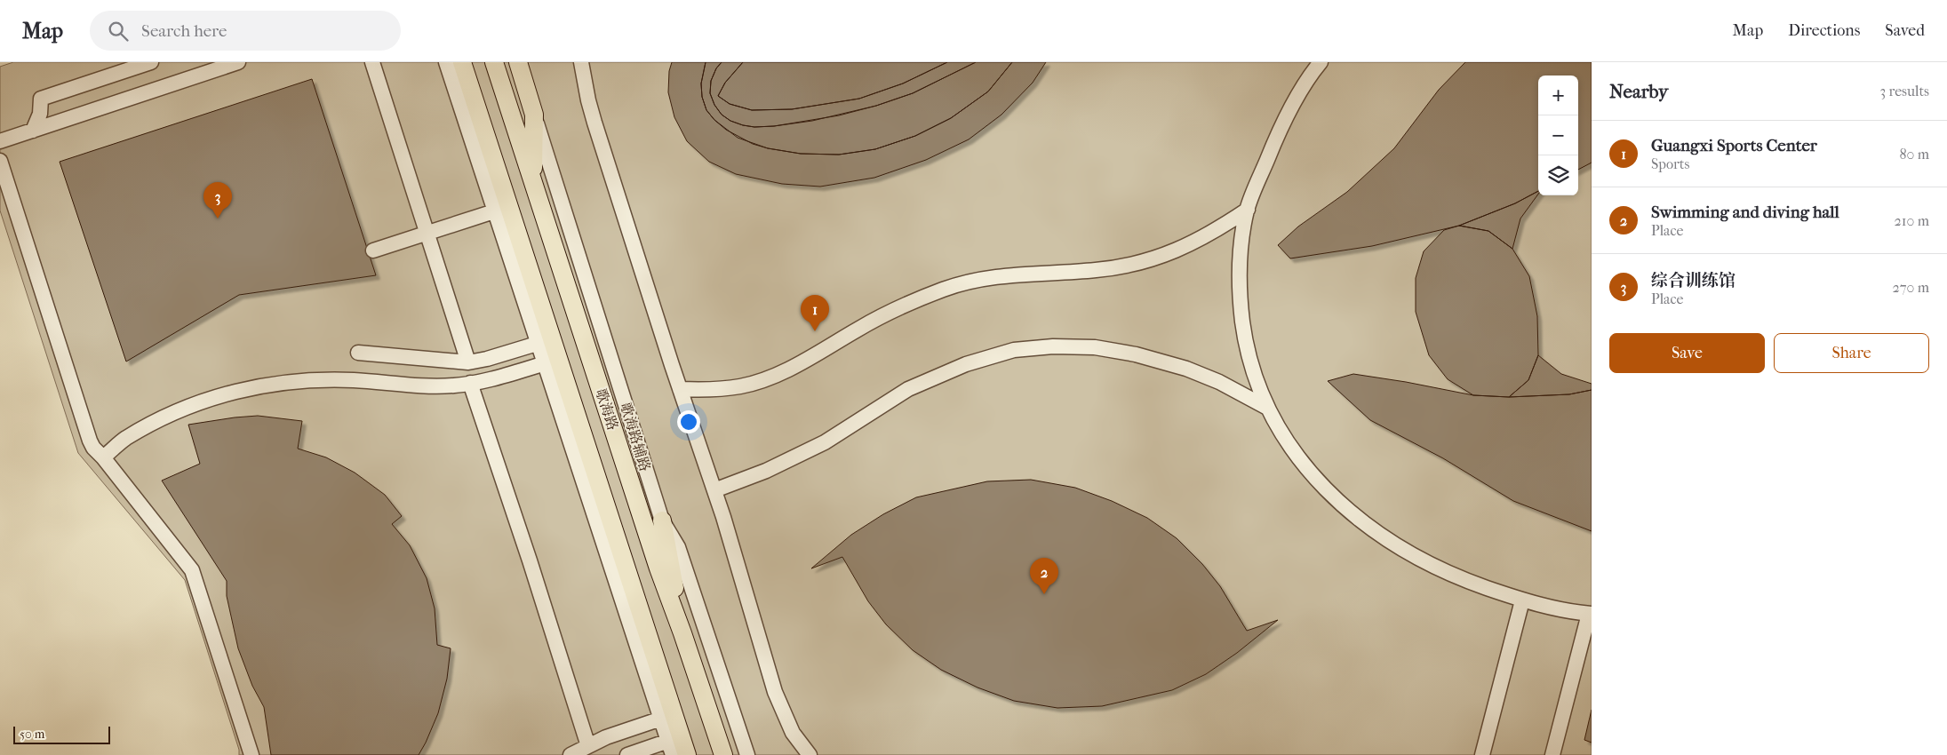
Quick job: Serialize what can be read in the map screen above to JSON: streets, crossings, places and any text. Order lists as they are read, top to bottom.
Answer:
{
  "streets": {
    "main road": ["歌海路"],
    "street": ["歌海路辅路"]
  },
  "scale_bar": "50 m",
  "page": {
    "header": "Map",
    "search": "Search here",
    "nav": ["Map", "Directions", "Saved"],
    "heading": ["Nearby", "3 results"],
    "map_buttons": ["+", "−"],
    "list": [
      {
        "mark": "1",
        "name": "Guangxi Sports Center",
        "note": "Sports",
        "value": "80 m"
      },
      {
        "mark": "2",
        "name": "Swimming and diving hall",
        "note": "Place",
        "value": "210 m"
      },
      {
        "mark": "3",
        "name": "综合训练馆",
        "note": "Place",
        "value": "270 m"
      }
    ],
    "pins": ["3", "1", "2"],
    "buttons": ["Save", "Share"],
    "scale": "50 m"
  }
}
